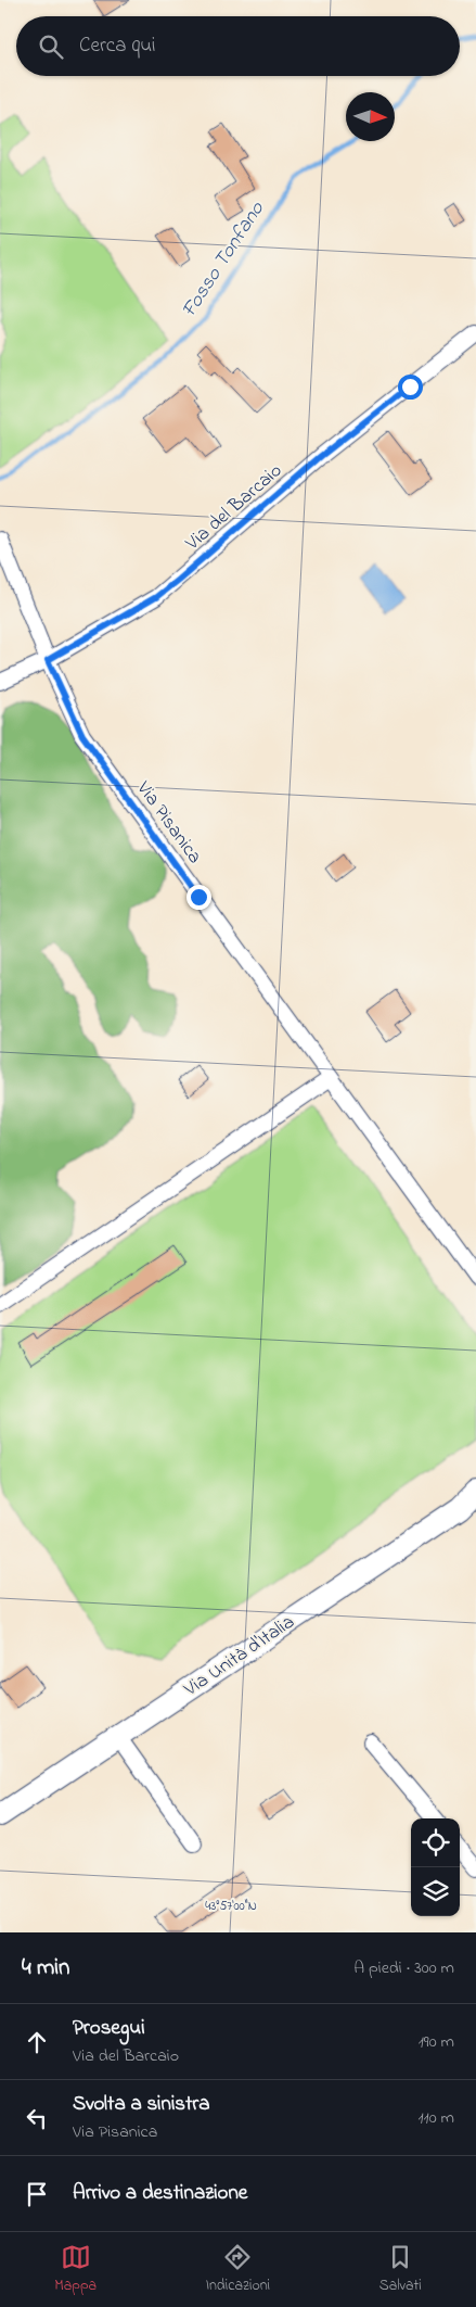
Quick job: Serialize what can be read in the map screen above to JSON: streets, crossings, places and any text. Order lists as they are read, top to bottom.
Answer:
{
  "streets": {
    "main road": ["Via Unità d'Italia"],
    "street": ["Via del Barcaio", "Via Pisanica"]
  },
  "crossings": [
    ["Via del Barcaio", "Via Pisanica"]
  ],
  "water": ["Fosso Tonfano"],
  "north": "right",
  "page": {
    "search": "Cerca qui",
    "heading": ["4 min", "A piedi · 300 m"],
    "list": [
      ["Prosegui", "Via del Barcaio", "190 m"],
      ["Svolta a sinistra", "Via Pisanica", "110 m"],
      "Arrivo a destinazione"
    ],
    "nav": ["Mappa", "Indicazioni", "Salvati"]
  },
  "coordinates": ["43°57'00\"N"]
}
